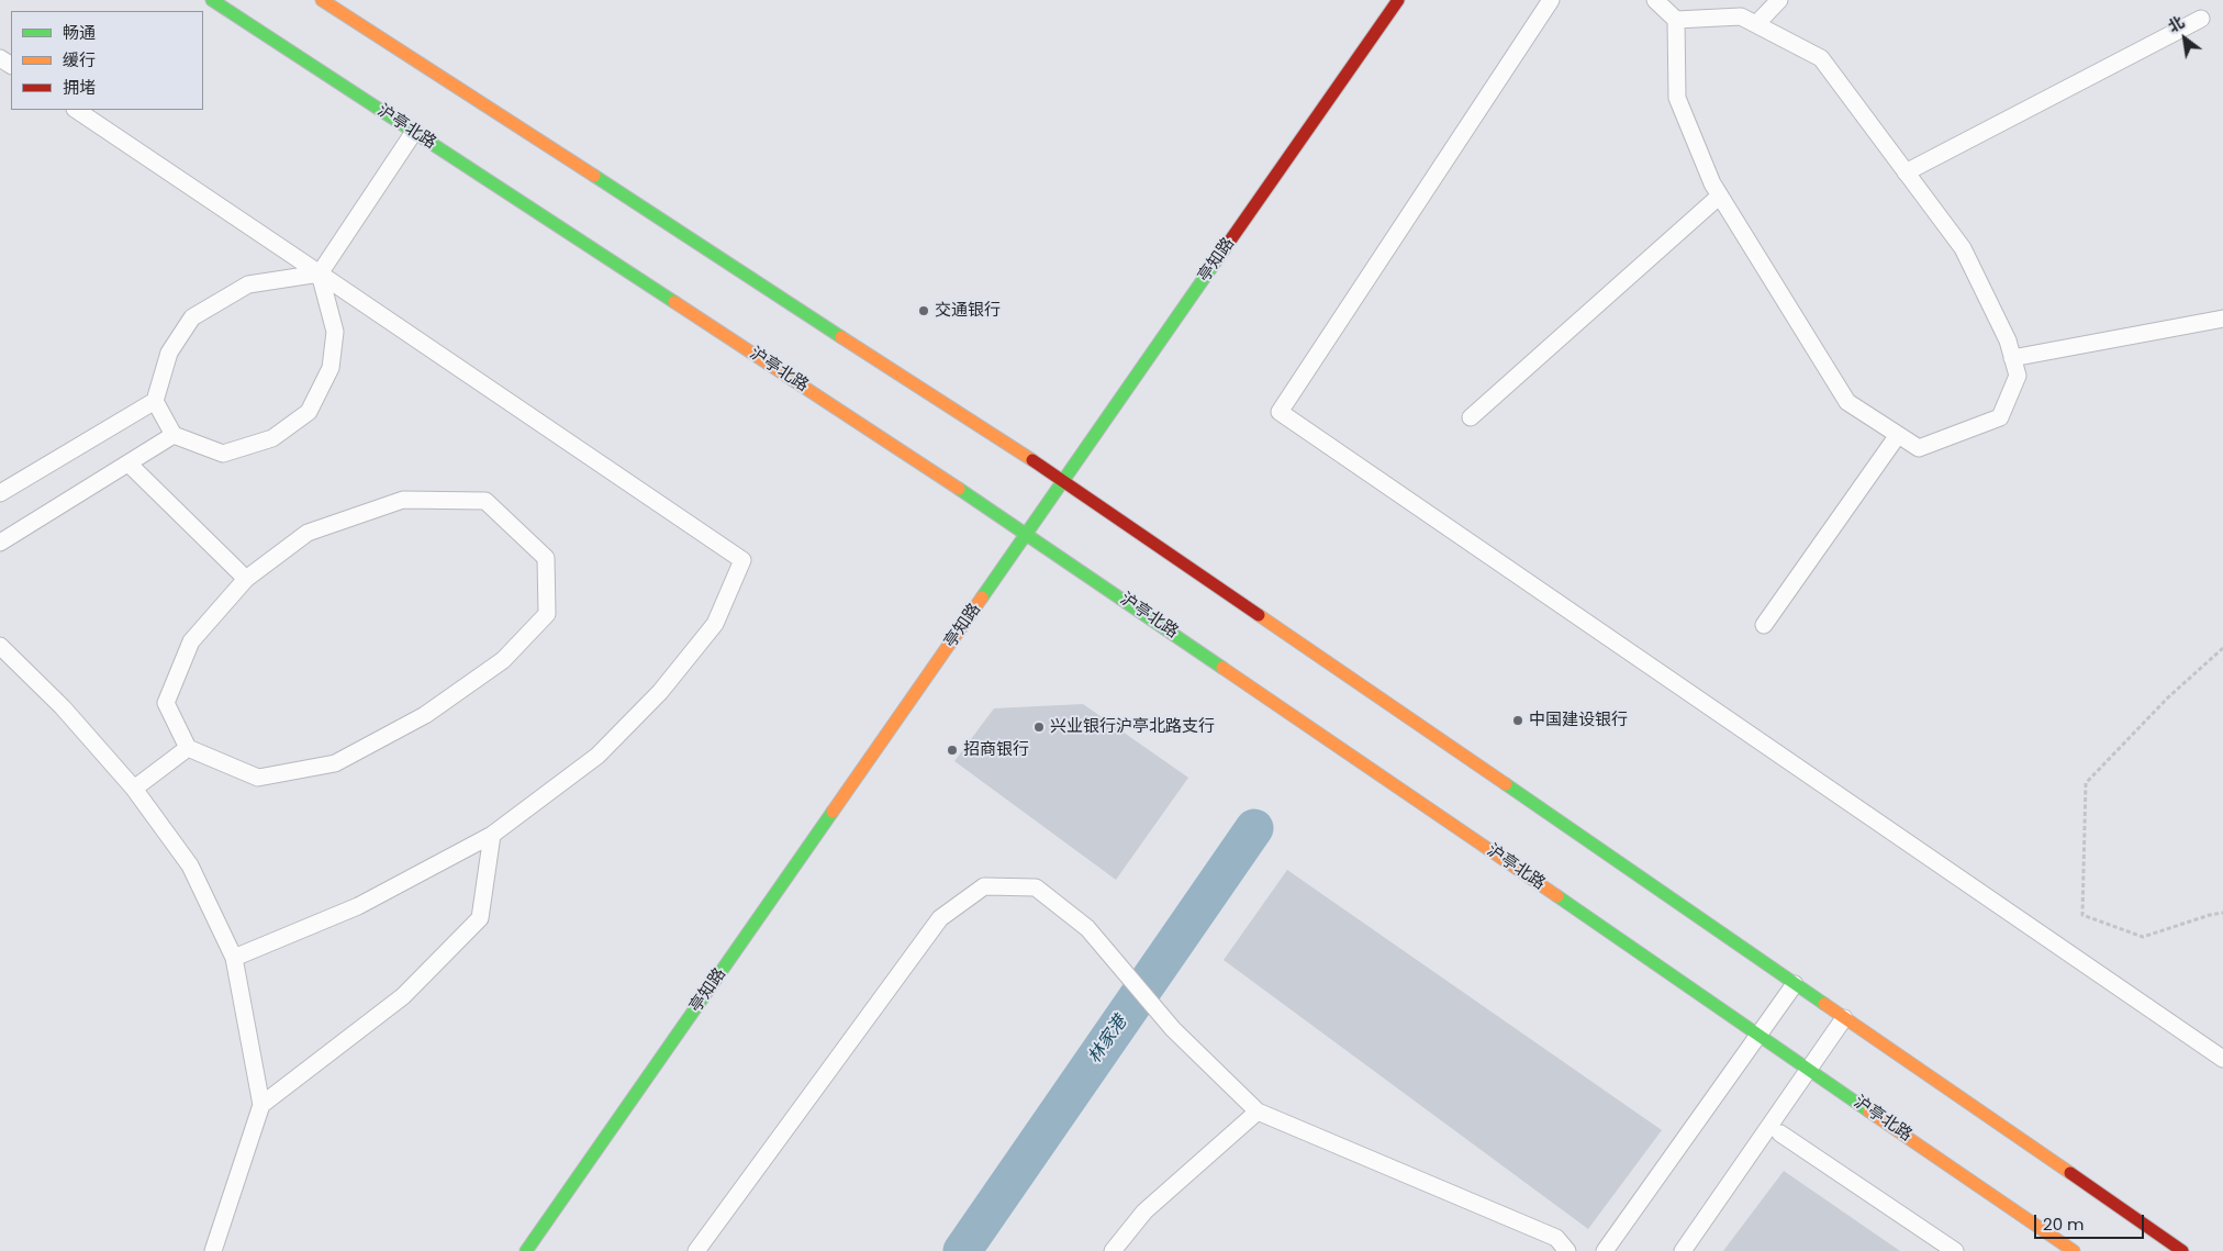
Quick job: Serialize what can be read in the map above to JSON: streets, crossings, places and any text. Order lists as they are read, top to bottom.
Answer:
{
  "streets": {
    "street": ["沪亭北路", "亭知路"]
  },
  "crossings": [
    ["沪亭北路", "亭知路"]
  ],
  "water": ["林家港"],
  "places": [
    "交通银行",
    "中国建设银行",
    "兴业银行沪亭北路支行",
    "招商银行"
  ],
  "legend": ["畅通", "缓行", "拥堵"],
  "scale_bar": "20 m",
  "north": "top left"
}
